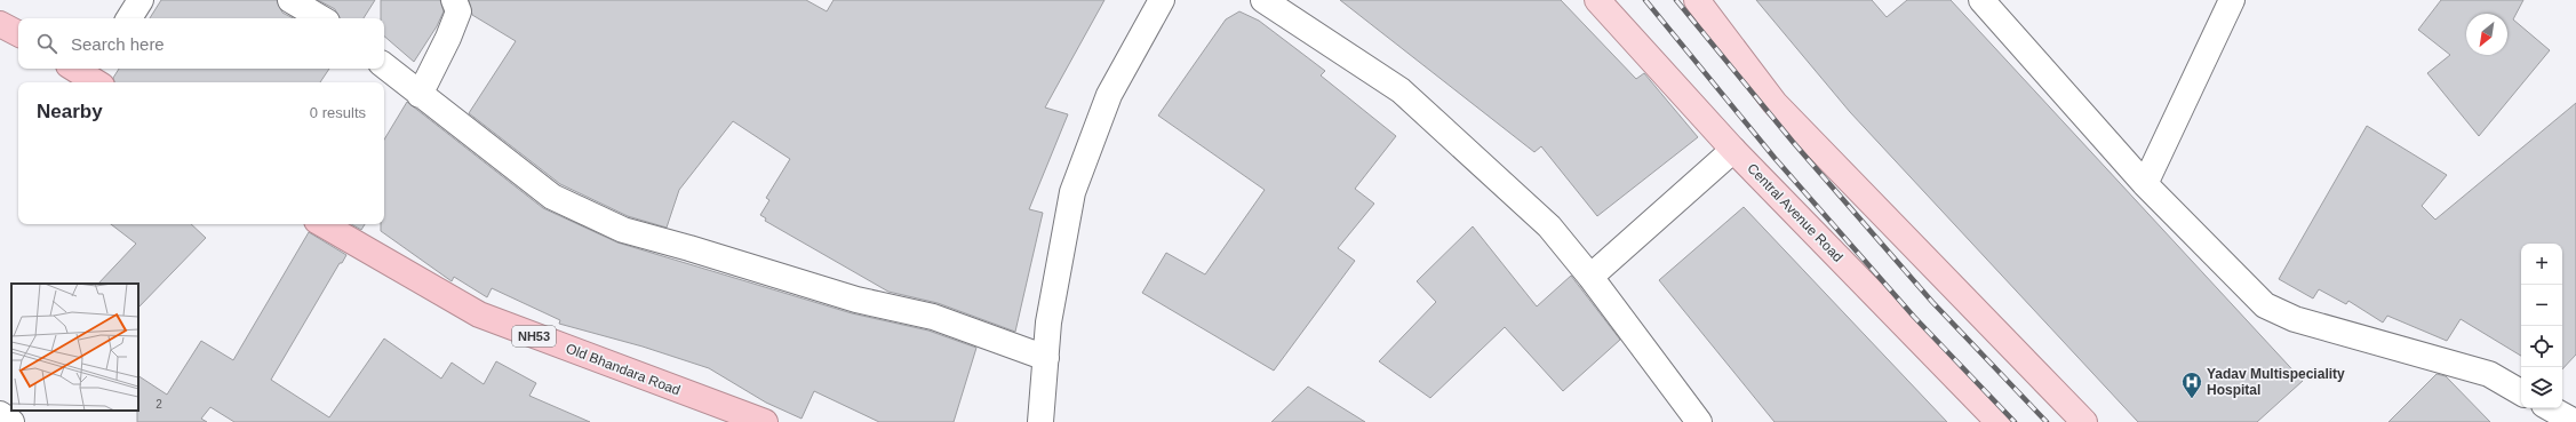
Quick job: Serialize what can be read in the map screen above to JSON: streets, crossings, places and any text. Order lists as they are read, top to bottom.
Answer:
{
  "streets": {
    "highway": ["NH53", "Old Bhandara Road"],
    "main road": ["Central Avenue Road"]
  },
  "places": {
    "hospital": ["Yadav Multispeciality Hospital"]
  },
  "house_numbers": ["2"],
  "north": "bottom left",
  "page": {
    "search": "Search here",
    "heading": ["Nearby", "0 results"],
    "map_buttons": ["+", "−"]
  }
}
